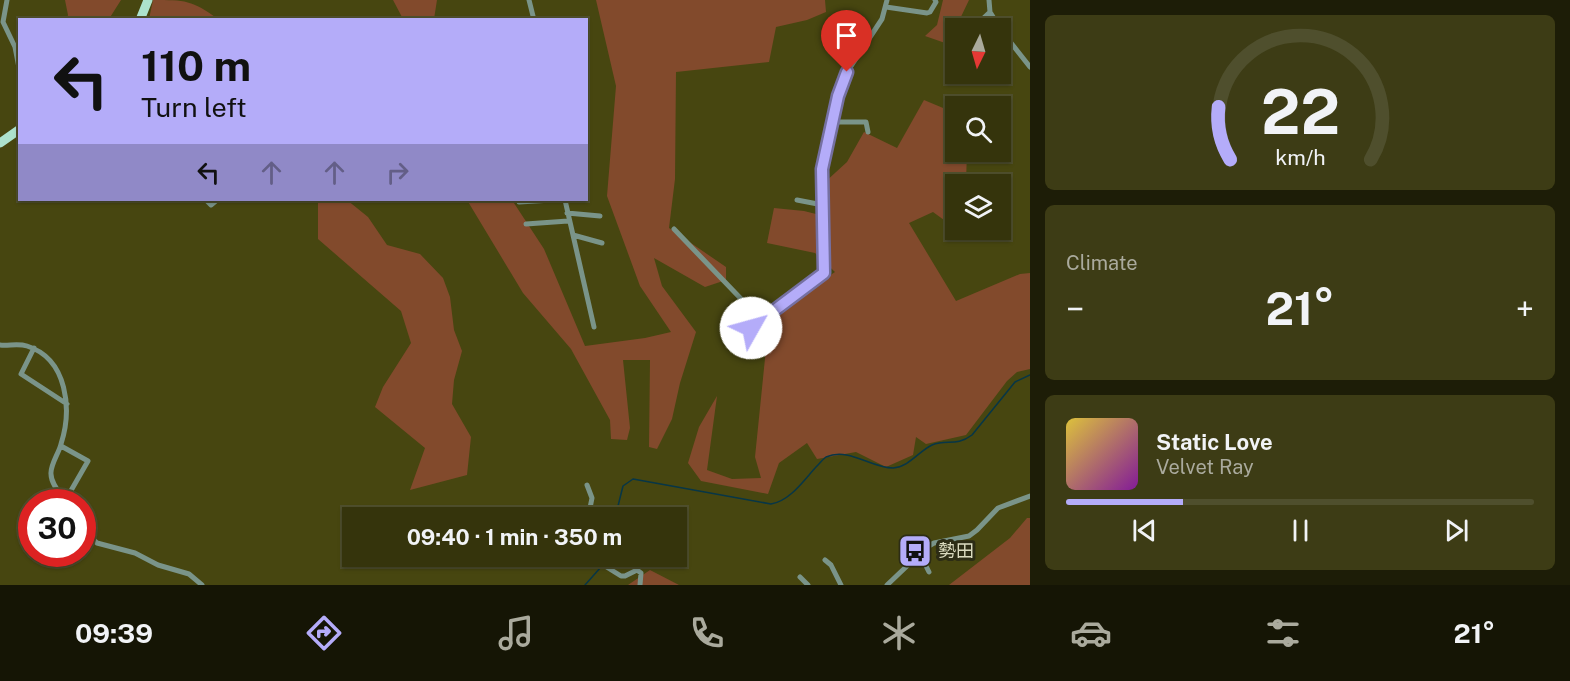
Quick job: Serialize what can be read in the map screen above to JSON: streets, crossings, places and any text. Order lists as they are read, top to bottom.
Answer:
{
  "places": {
    "bus stop": ["勢田"]
  },
  "north": "bottom",
  "page": {
    "turn": ["110 m", "Turn left"],
    "tile": "Climate",
    "heat": ["−", "21°", "+"],
    "song": ["Static Love", "Velvet Ray"],
    "limit": "30",
    "trip": "09:40 · 1 min · 350 m",
    "tabs": ["09:39", "21°"],
    "gauge": ["22", "km/h"]
  }
}
